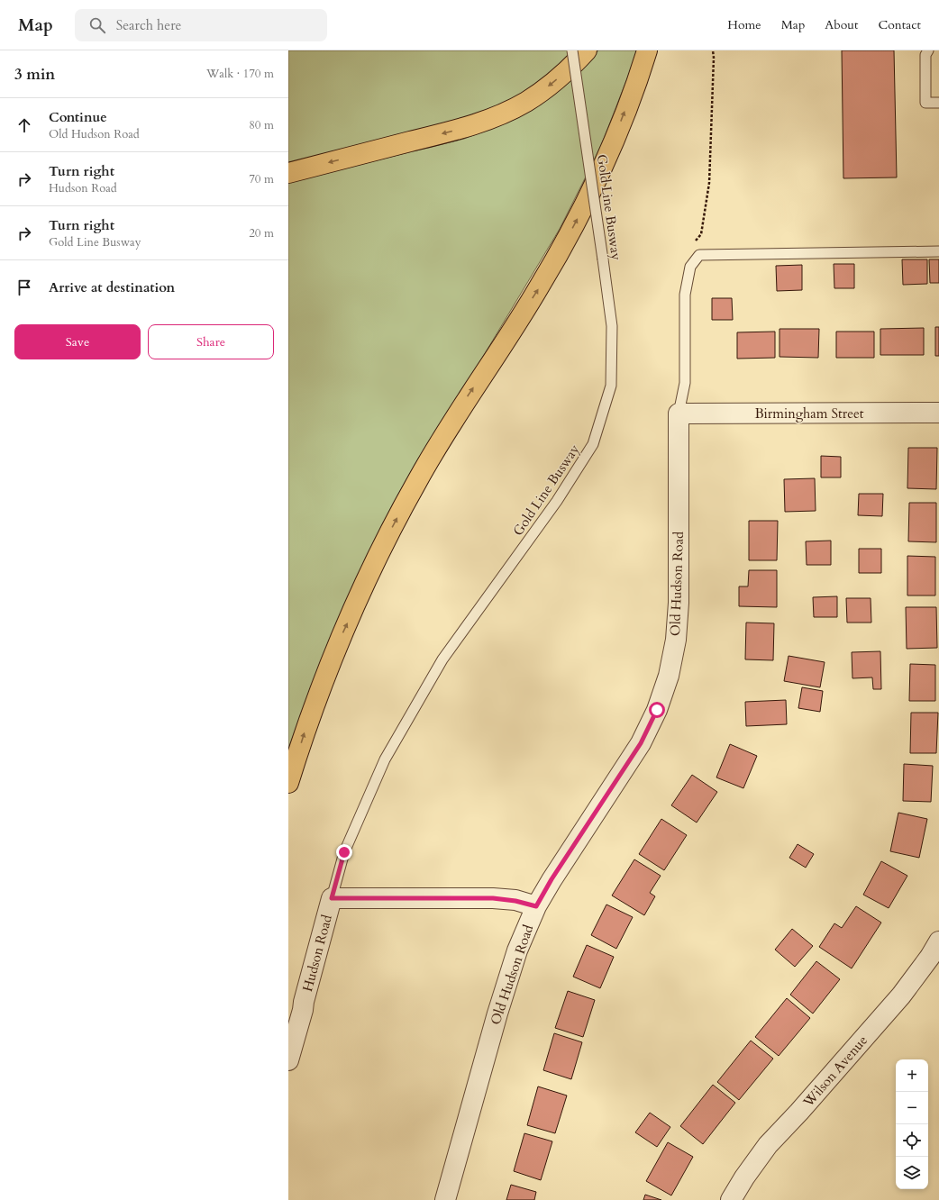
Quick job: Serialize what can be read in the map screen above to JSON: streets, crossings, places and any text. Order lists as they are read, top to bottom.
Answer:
{
  "streets": {
    "street": [
      "Birmingham Street",
      "Old Hudson Road",
      "Hudson Road",
      "Wilson Avenue"
    ],
    "lane": ["Gold Line Busway"]
  },
  "crossings": [
    ["Gold Line Busway", "Hudson Road"],
    ["Birmingham Street", "Old Hudson Road"],
    ["Old Hudson Road", "Hudson Road"]
  ],
  "page": {
    "header": "Map",
    "search": "Search here",
    "nav": [
      "Home",
      "Map",
      "About",
      "Contact"
    ],
    "heading": ["3 min", "Walk · 170 m"],
    "list": [
      ["Continue", "Old Hudson Road", "80 m"],
      ["Turn right", "Hudson Road", "70 m"],
      ["Turn right", "Gold Line Busway", "20 m"],
      "Arrive at destination"
    ],
    "buttons": ["Save", "Share"],
    "map_buttons": ["+", "−"]
  }
}
